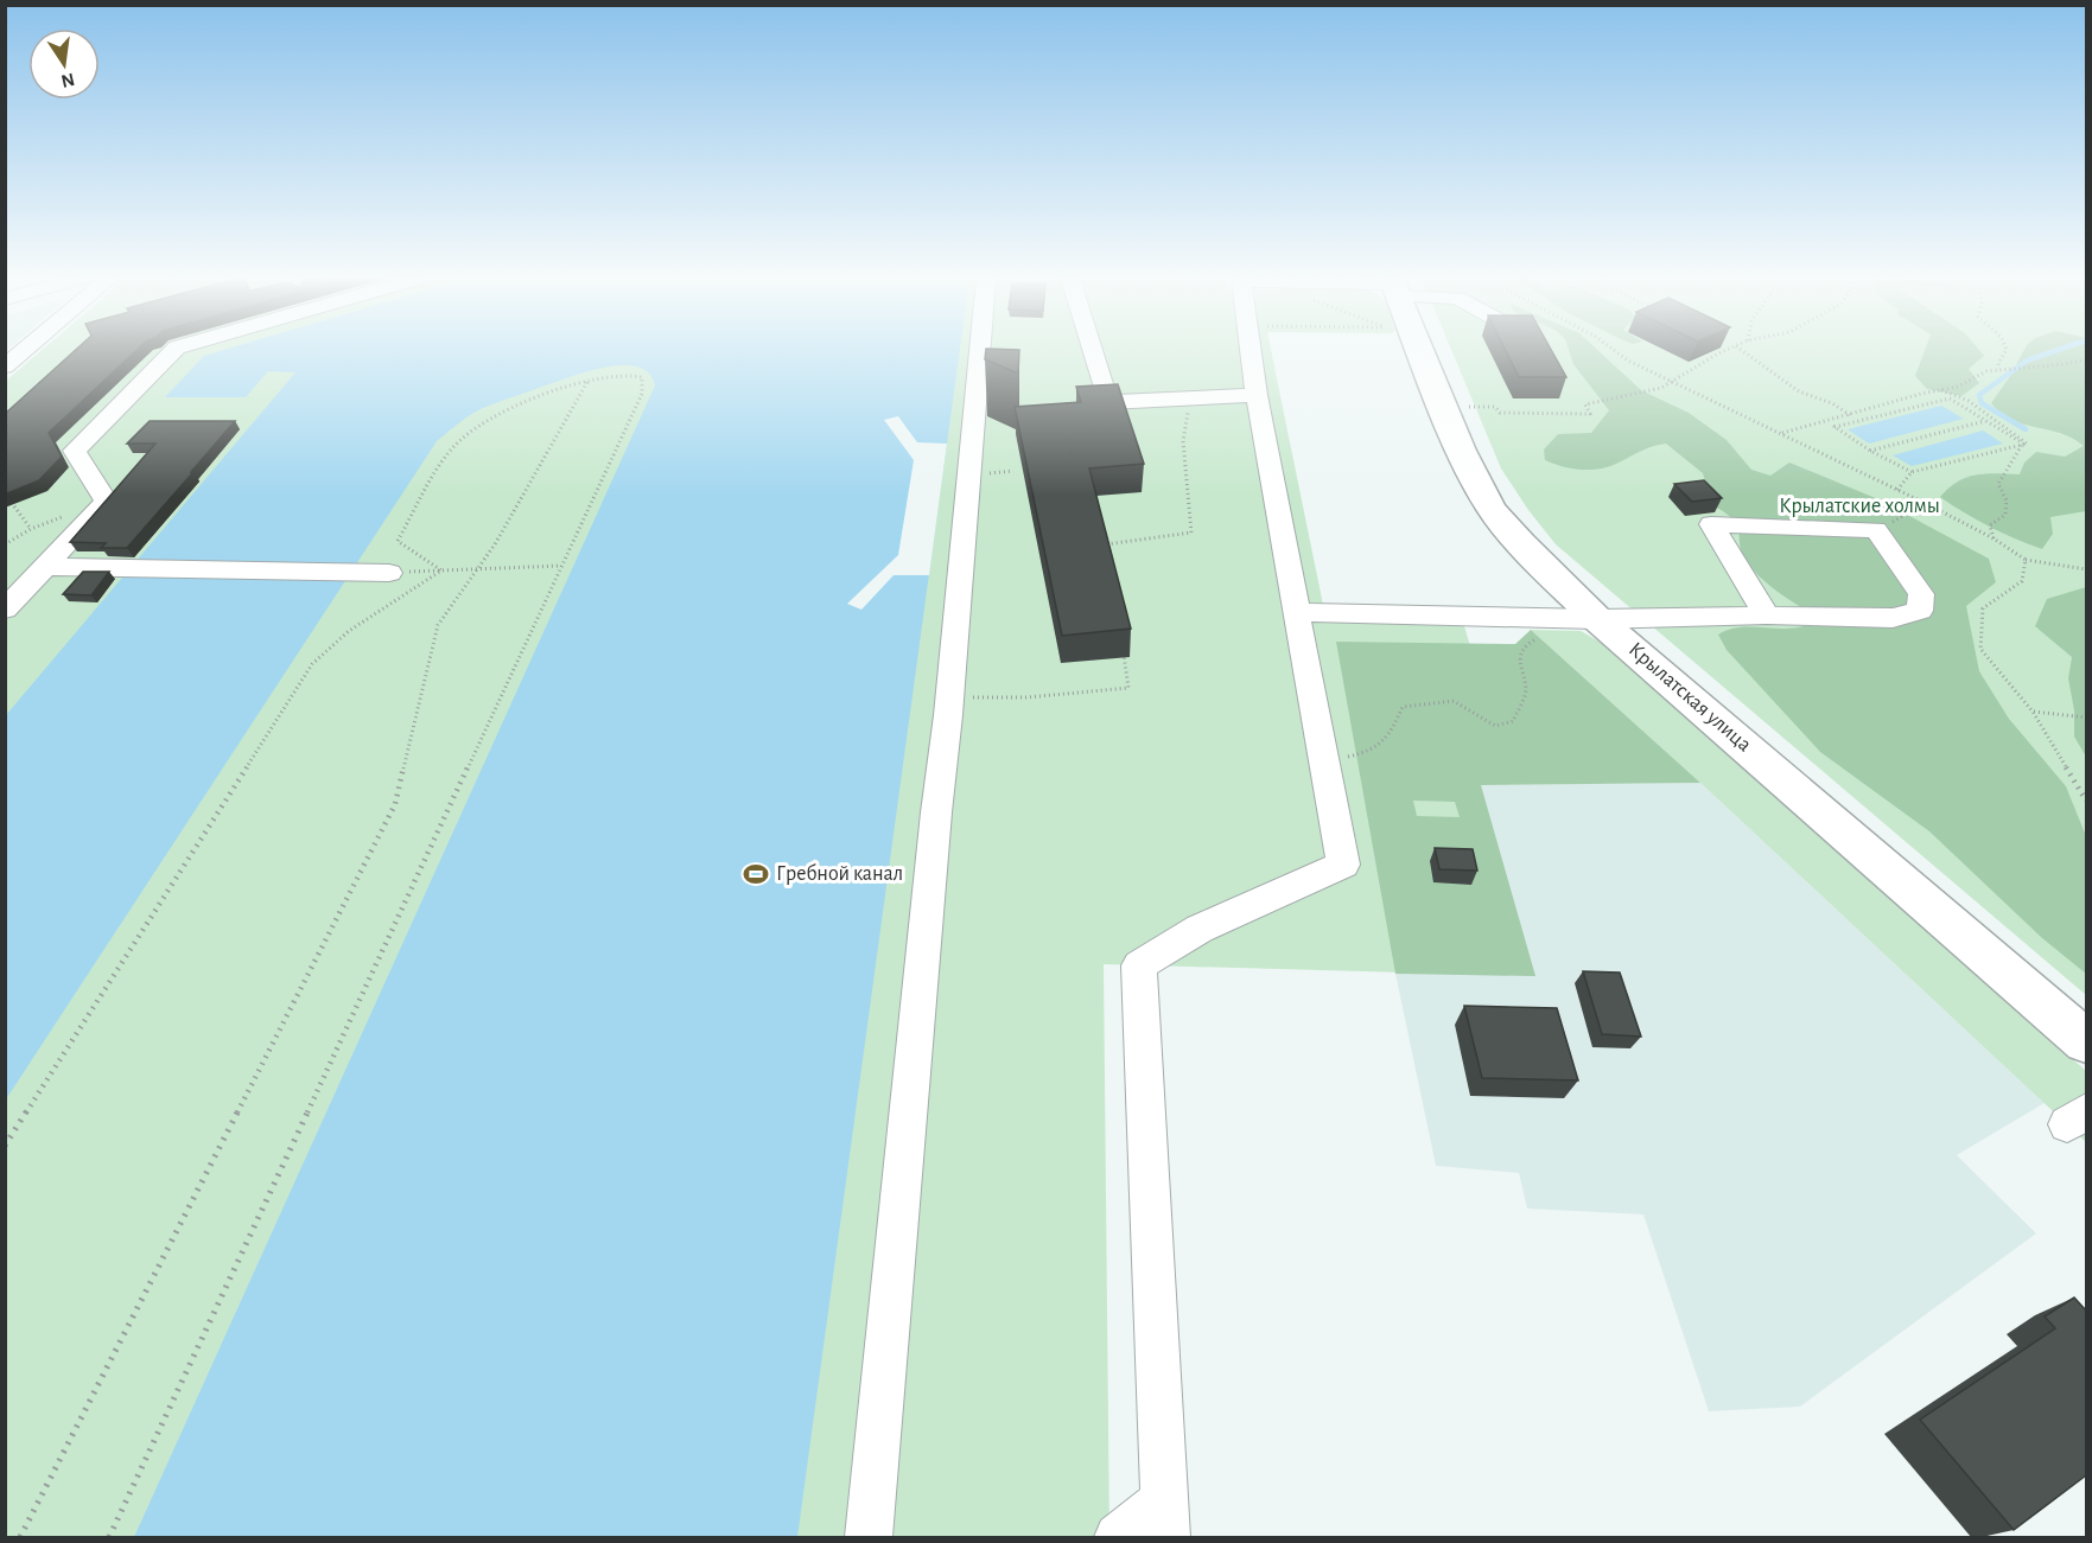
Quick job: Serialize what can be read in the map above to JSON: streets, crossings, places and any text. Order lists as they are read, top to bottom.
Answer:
{
  "streets": {
    "main road": ["Крылатская улица"]
  },
  "parks": ["Крылатские холмы"],
  "places": {
    "sports": ["Гребной канал"]
  },
  "north": "bottom"
}
